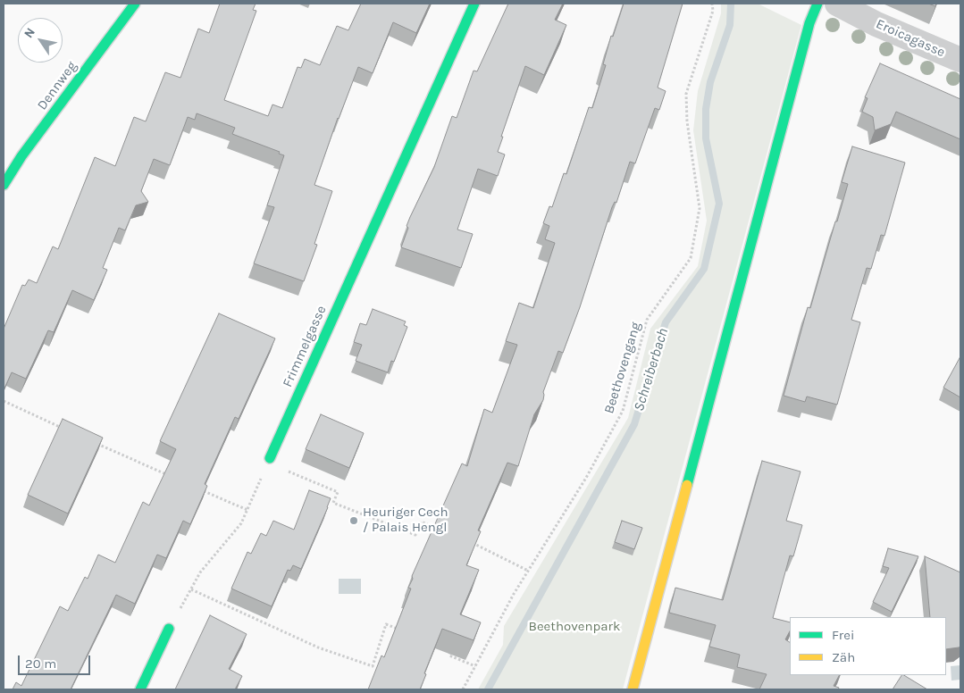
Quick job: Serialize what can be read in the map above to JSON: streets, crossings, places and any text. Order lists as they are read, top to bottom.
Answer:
{
  "streets": {
    "street": ["Eroicagasse", "Dennweg", "Frimmelgasse"],
    "path": ["Beethovengang"]
  },
  "water": ["Schreiberbach"],
  "parks": ["Beethovenpark"],
  "places": ["Heuriger Cech / Palais Hengl"],
  "legend": ["Frei", "Zäh"],
  "scale_bar": "20 m",
  "north": "top left"
}
